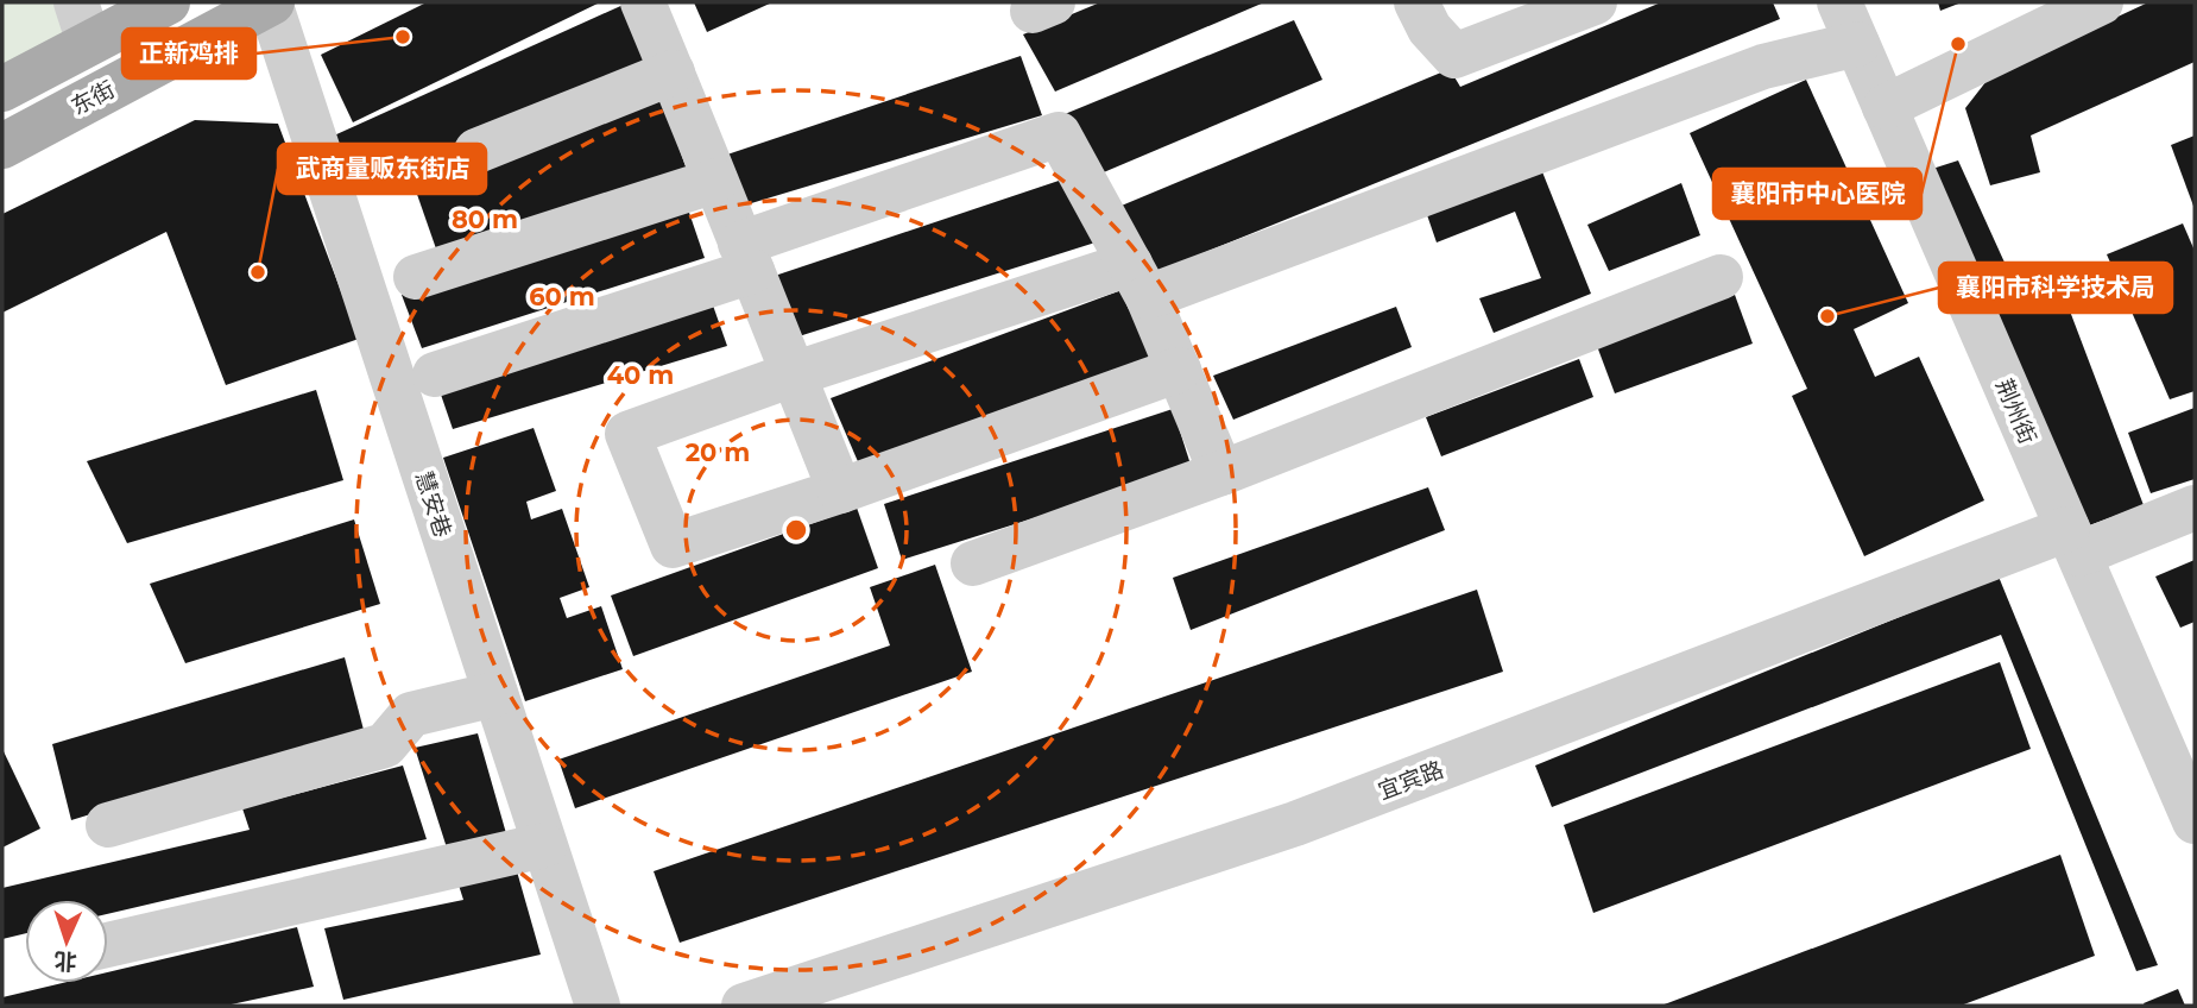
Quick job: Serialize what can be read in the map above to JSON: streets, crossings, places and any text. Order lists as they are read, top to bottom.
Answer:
{
  "streets": {
    "main road": ["东街"],
    "street": ["荆州街", "慧安巷", "宜宾路"]
  },
  "crossings": [
    ["东街", "慧安巷"],
    ["荆州街", "宜宾路"]
  ],
  "places": [
    "正新鸡排",
    "襄阳市中心医院",
    "武商量贩东街店",
    "襄阳市科学技术局"
  ],
  "north": "bottom",
  "rings": [
    "80 m",
    "60 m",
    "40 m",
    "20 m"
  ]
}
